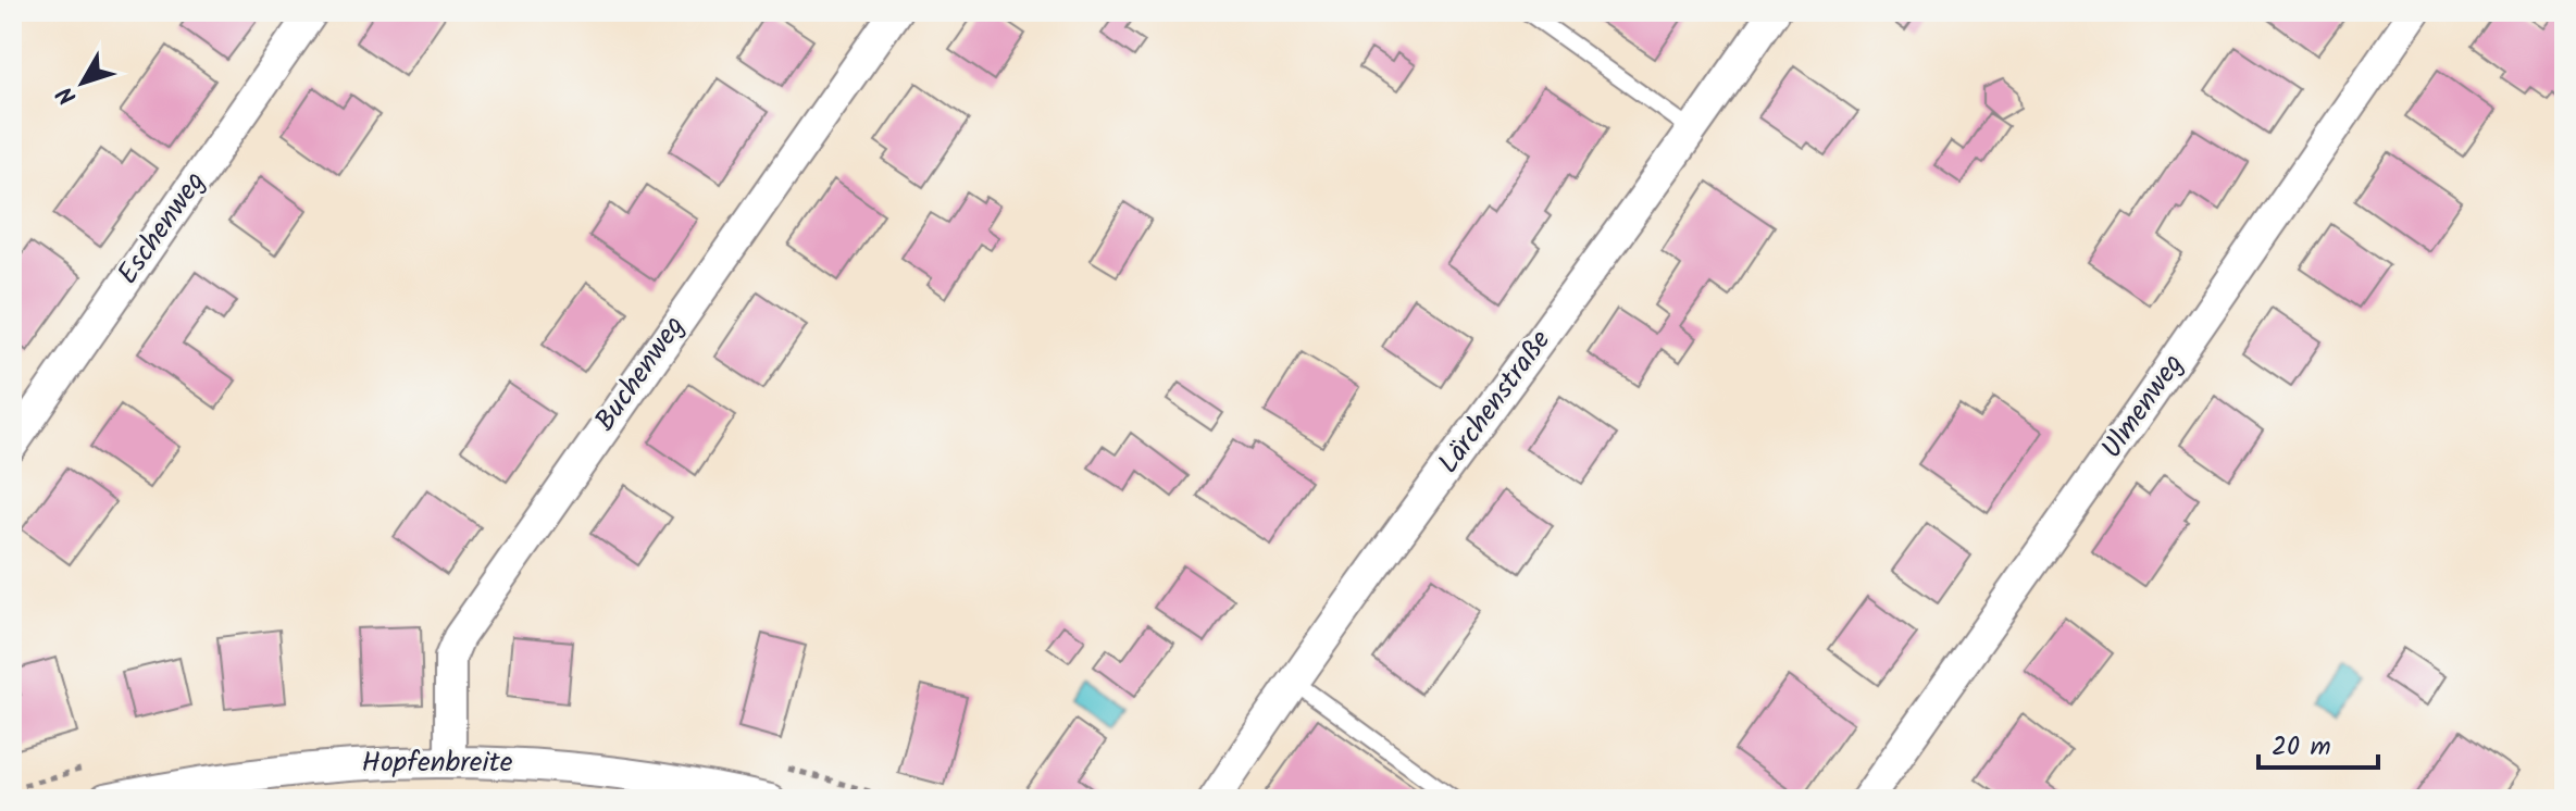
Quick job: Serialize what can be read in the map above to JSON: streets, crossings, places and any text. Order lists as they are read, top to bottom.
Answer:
{
  "streets": {
    "street": [
      "Eschenweg",
      "Buchenweg",
      "Lärchenstraße",
      "Ulmenweg",
      "Hopfenbreite"
    ]
  },
  "crossings": [
    ["Buchenweg", "Hopfenbreite"]
  ],
  "scale_bar": "20 m",
  "north": "bottom left"
}
